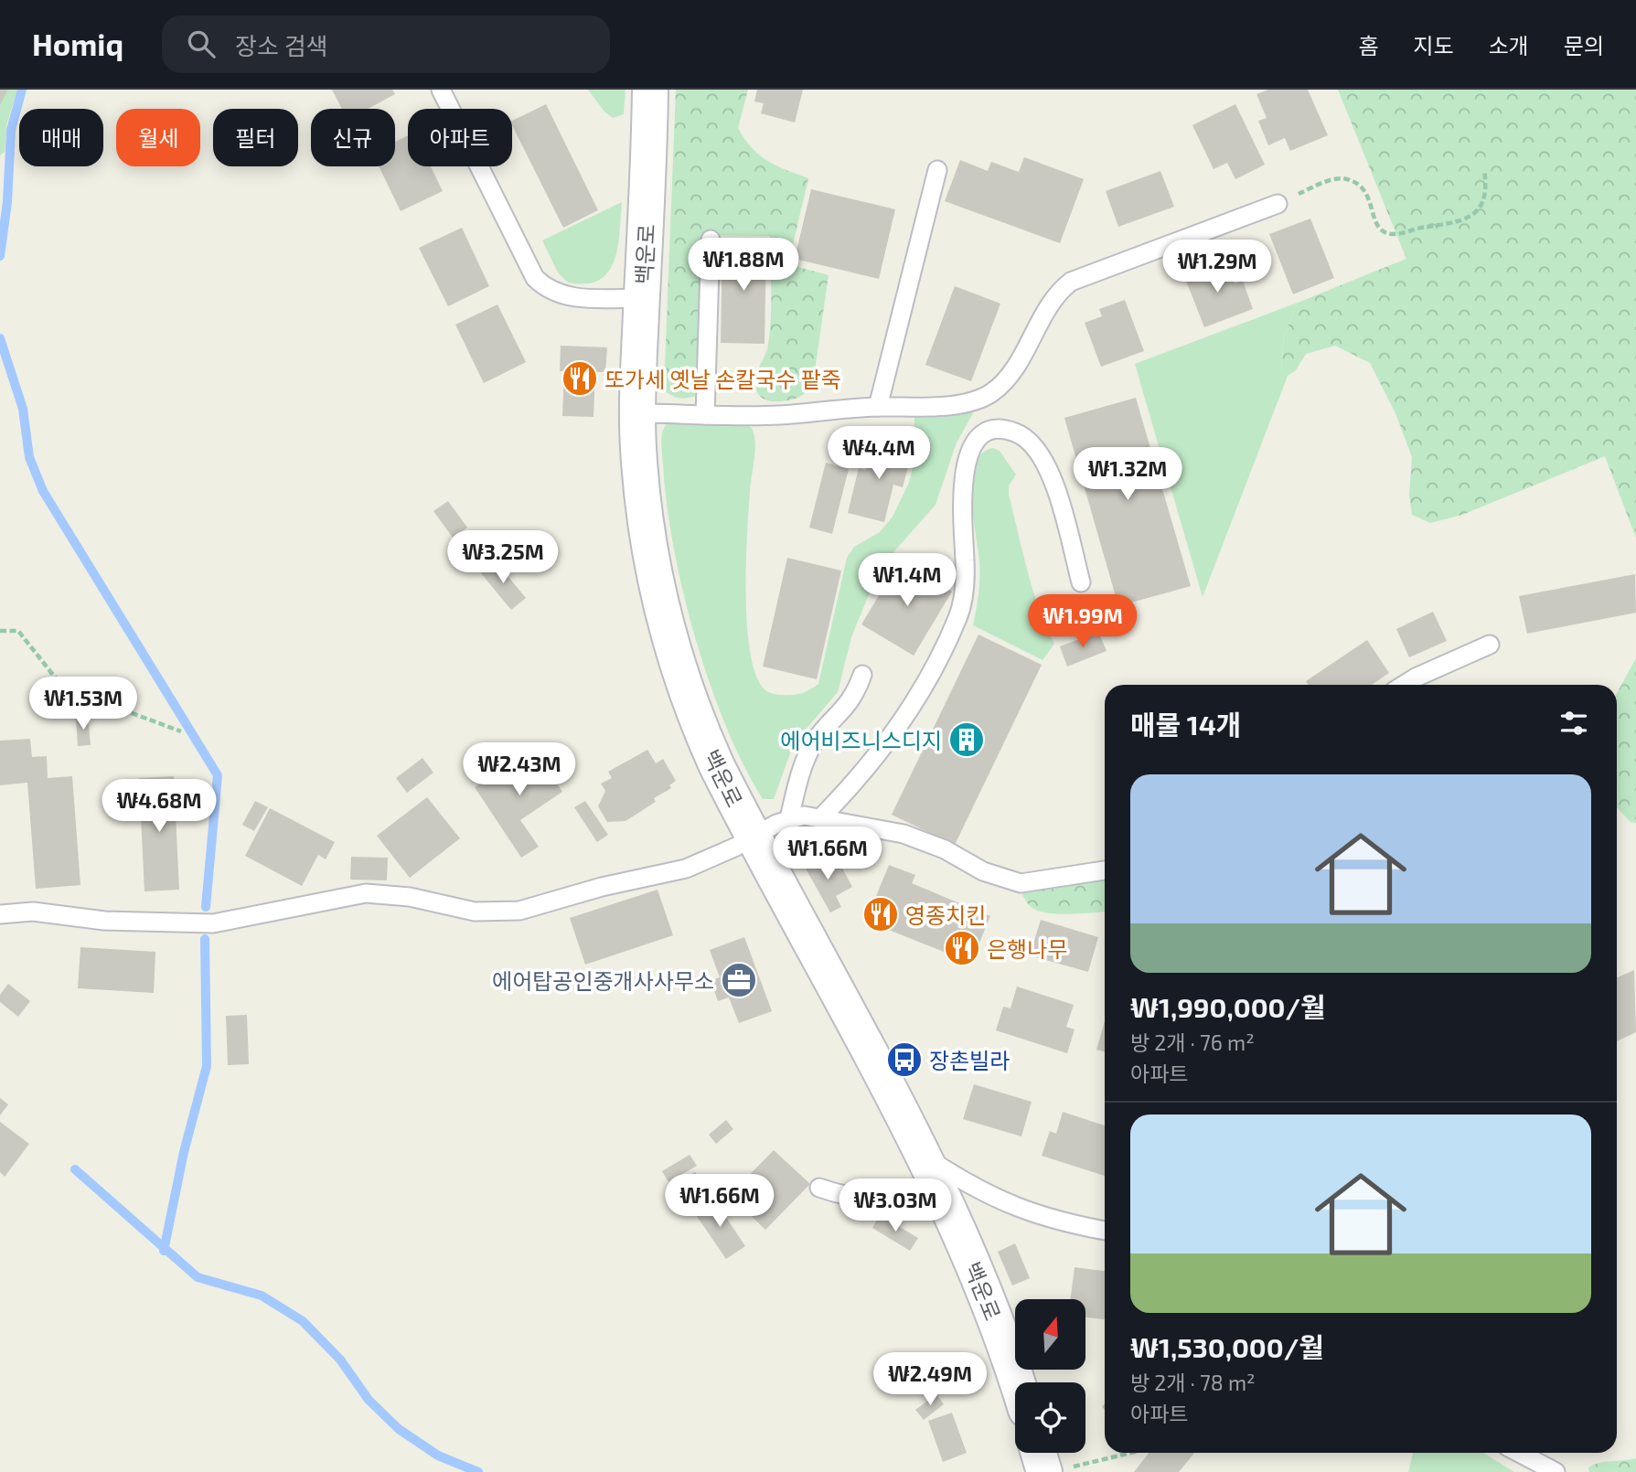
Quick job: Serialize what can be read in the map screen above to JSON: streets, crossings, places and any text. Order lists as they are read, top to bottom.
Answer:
{
  "streets": {
    "street": ["백운로"]
  },
  "places": {
    "restaurant": ["또가세 옛날 손칼국수 팥죽", "영종치킨", "은행나무"],
    "building": ["에어비즈니스디지"],
    "office": ["에어탑공인중개사사무소"],
    "bus stop": ["장촌빌라"]
  },
  "north": "top",
  "page": {
    "header": "Homiq",
    "search": "장소 검색",
    "nav": [
      "홈",
      "지도",
      "소개",
      "문의"
    ],
    "chip": [
      "매매",
      "월세",
      "필터",
      "신규",
      "아파트"
    ],
    "price": [
      "₩1.88M",
      "₩1.29M",
      "₩4.4M",
      "₩1.32M",
      "₩3.25M",
      "₩1.4M",
      "₩1.99M",
      "₩1.53M",
      "₩2.43M",
      "₩4.68M",
      "₩1.66M",
      "₩1.66M",
      "₩3.03M",
      "₩2.49M"
    ],
    "heading": "매물 14개",
    "list": [
      {
        "name": "₩1,990,000/월",
        "note": "방 2개 · 76 m² · 아파트"
      },
      {
        "name": "₩1,530,000/월",
        "note": "방 2개 · 78 m² · 아파트"
      }
    ]
  }
}
